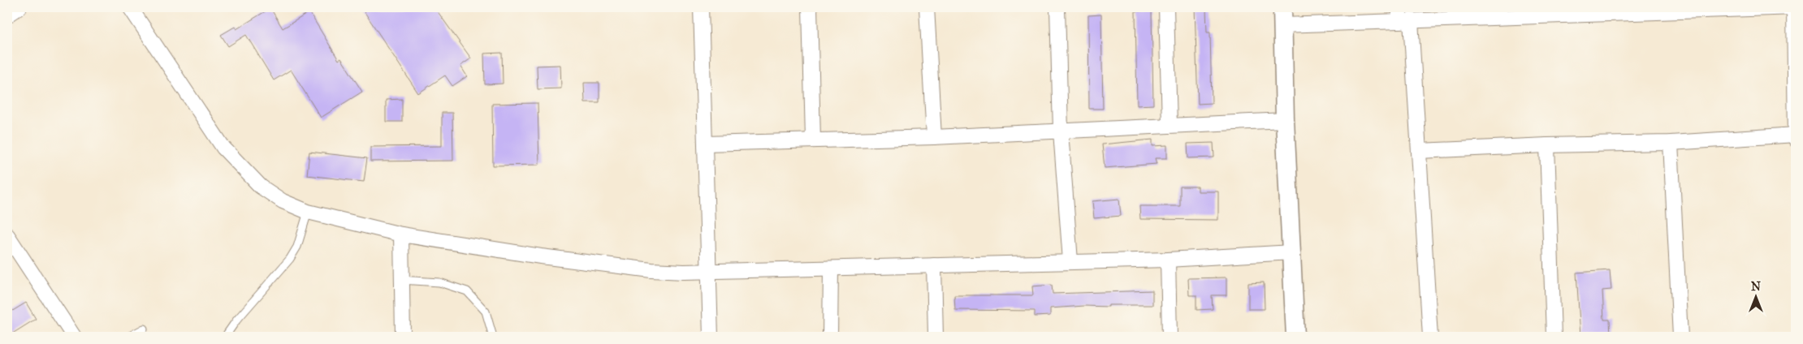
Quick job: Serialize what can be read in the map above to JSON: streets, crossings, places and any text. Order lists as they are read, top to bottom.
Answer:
{
  "north": "top"
}
